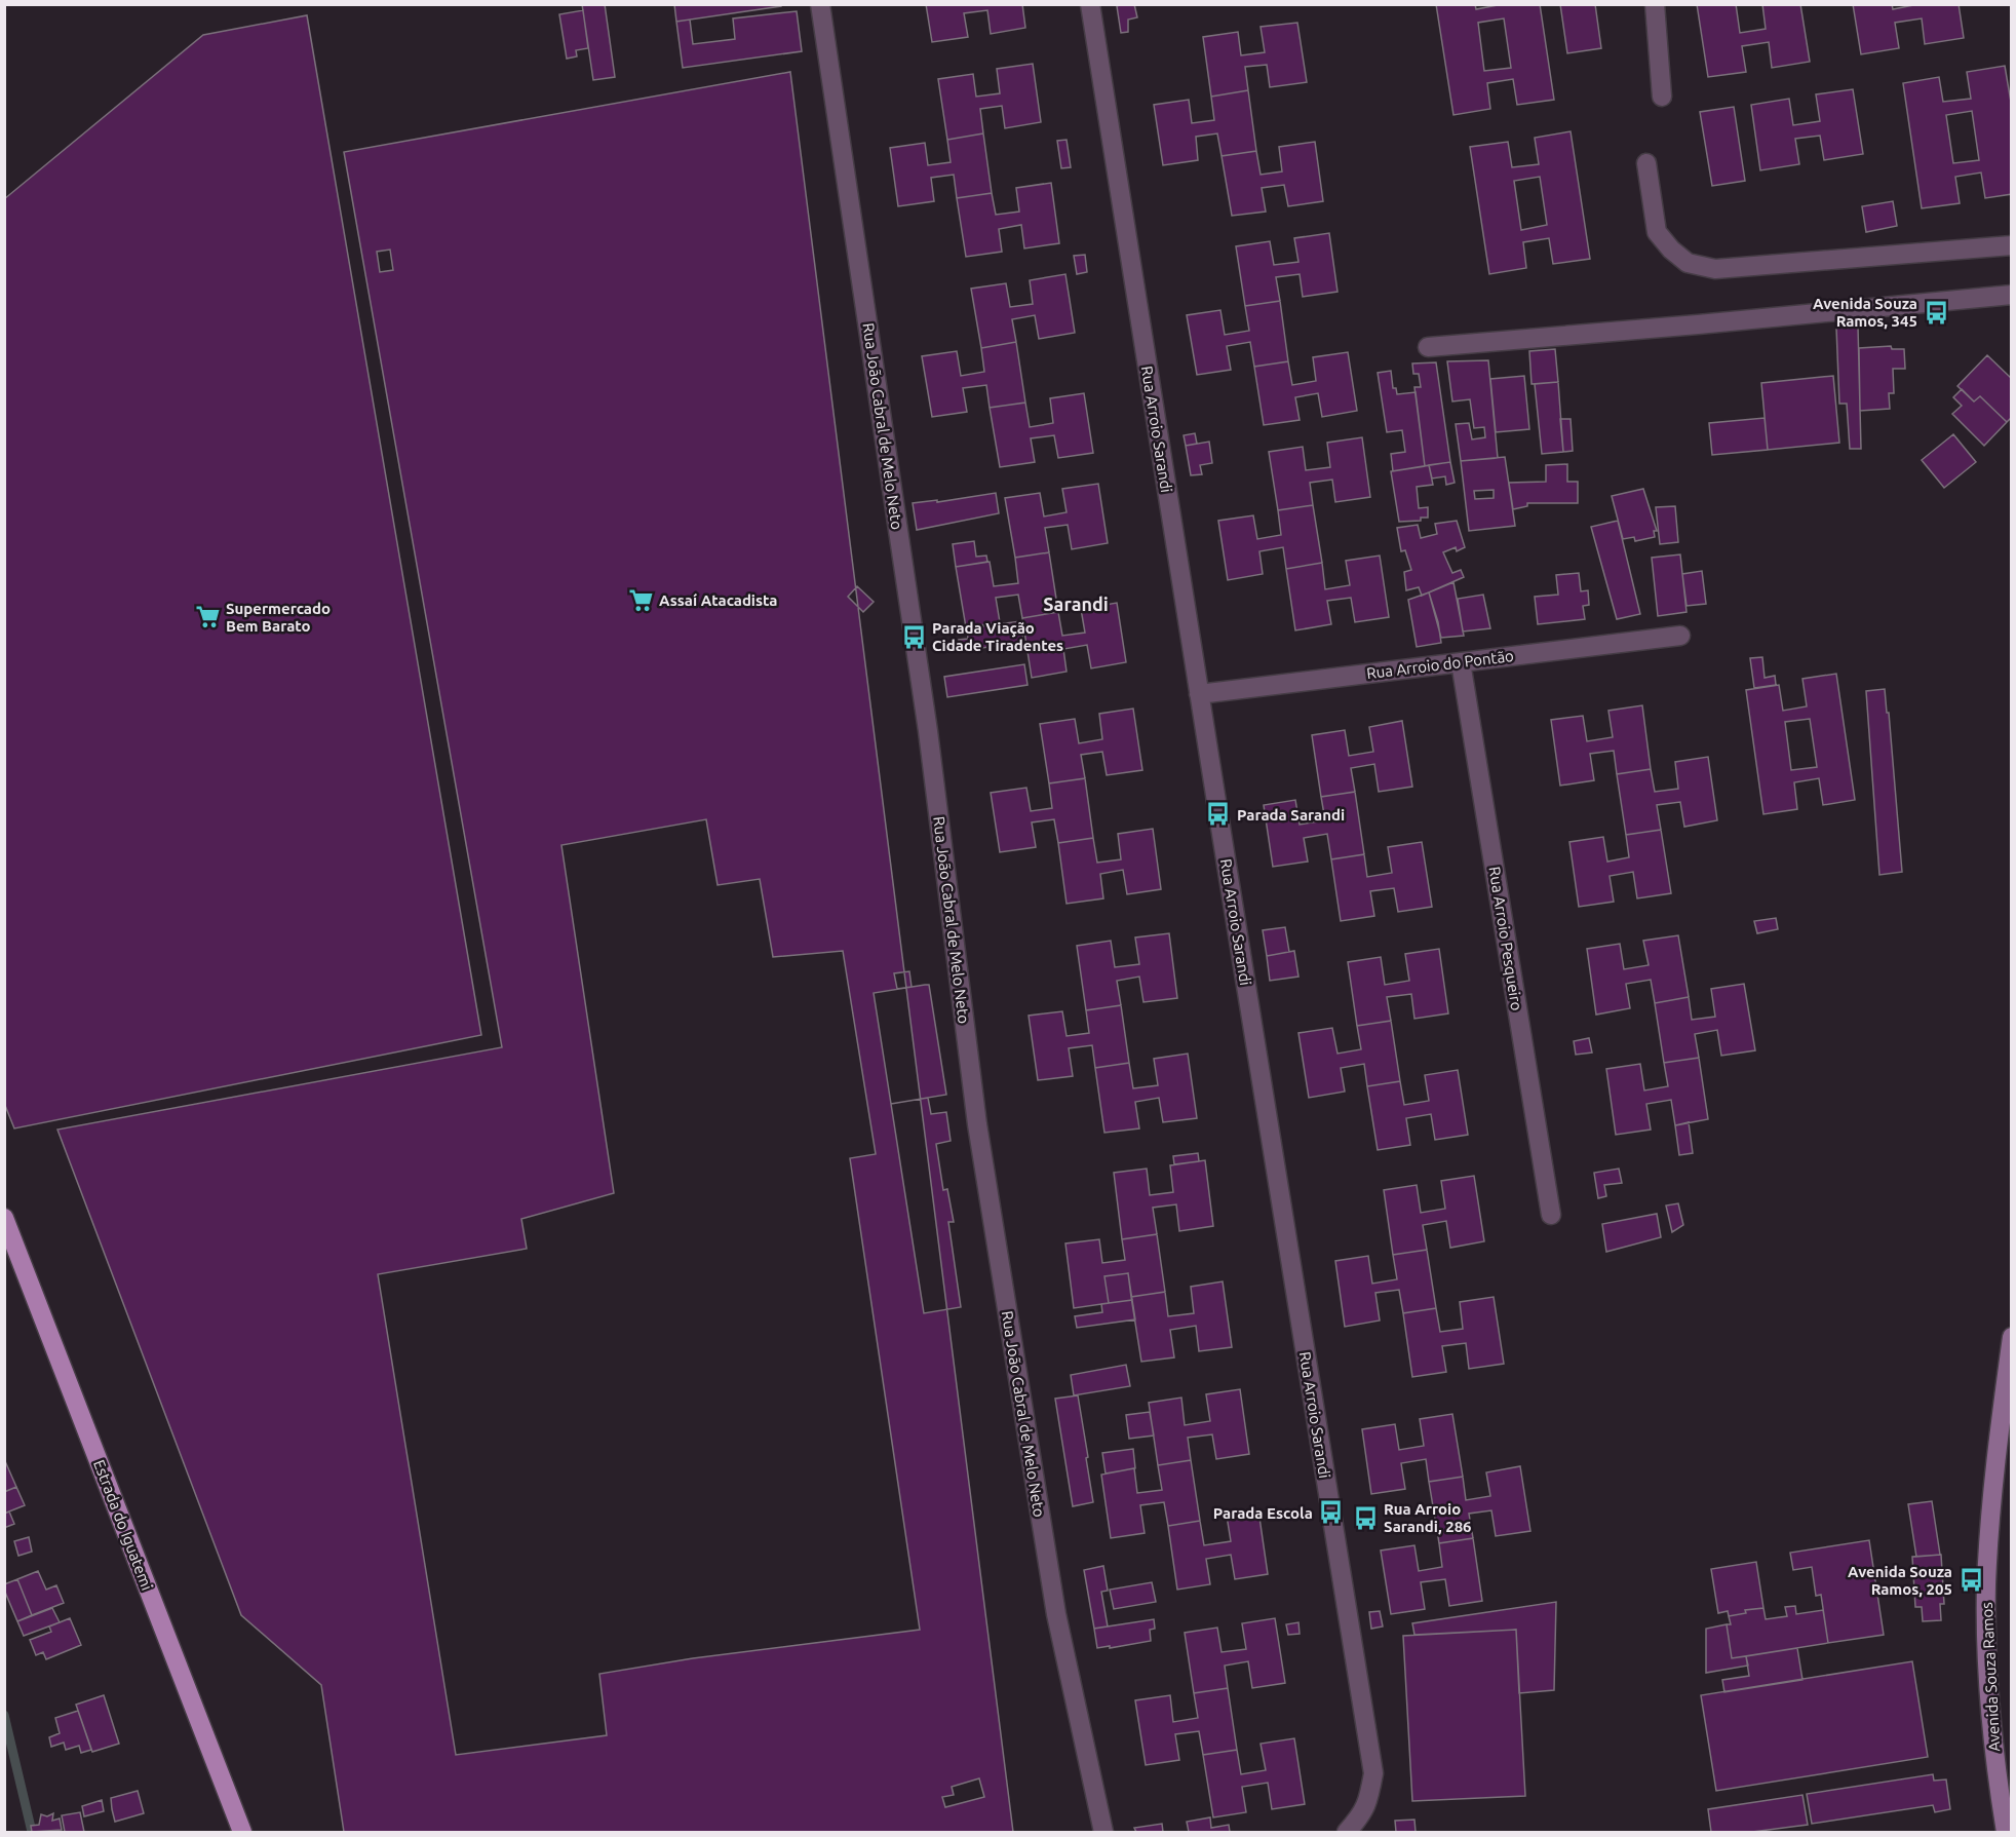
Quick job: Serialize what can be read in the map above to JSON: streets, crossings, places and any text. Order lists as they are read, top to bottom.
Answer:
{
  "streets": {
    "main road": ["Estrada do Iguatemi"],
    "street": [
      "Rua João Cabral de Melo Neto",
      "Rua Arroio Sarandi",
      "Rua Arroio do Pontão",
      "Rua Arroio Pesqueiro",
      "Avenida Souza Ramos"
    ]
  },
  "crossings": [
    ["Rua Arroio Sarandi", "Rua Arroio do Pontão"],
    ["Rua Arroio do Pontão", "Rua Arroio Pesqueiro"]
  ],
  "districts": ["Sarandi"],
  "places": {
    "bus stop": [
      "Avenida Souza Ramos, 345",
      "Parada Viação Cidade Tiradentes",
      "Parada Sarandi",
      "Parada Escola",
      "Rua Arroio Sarandi, 286",
      "Avenida Souza Ramos, 205"
    ],
    "supermarket": ["Assaí Atacadista", "Supermercado Bem Barato"]
  }
}
